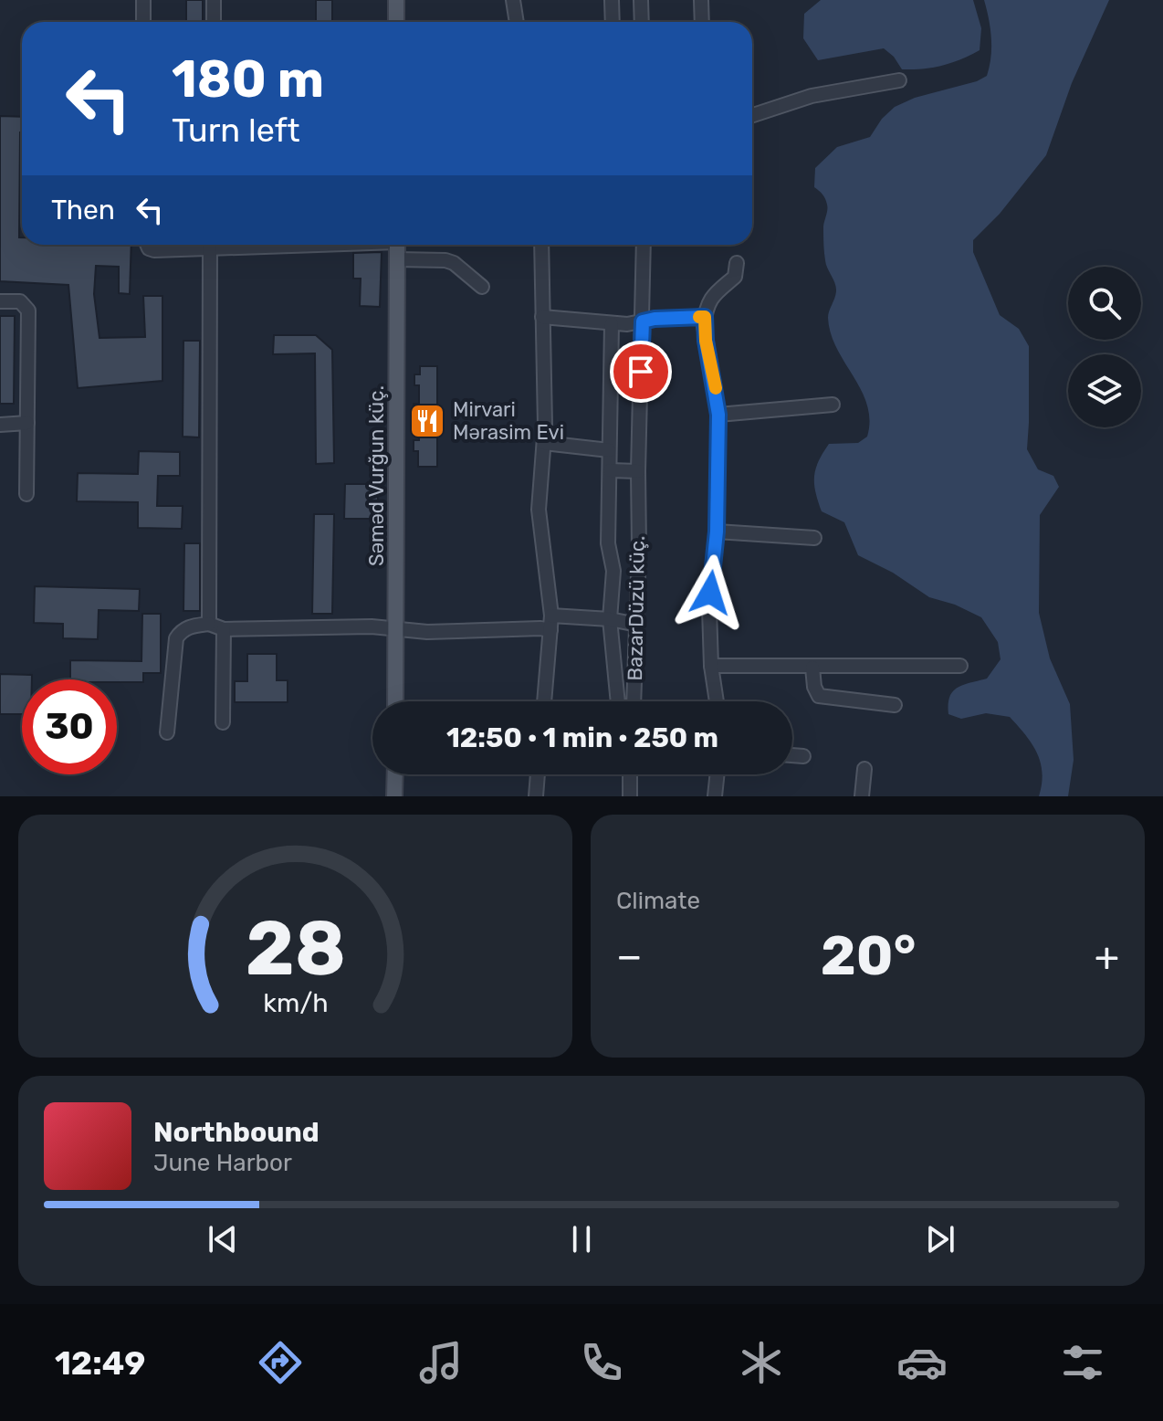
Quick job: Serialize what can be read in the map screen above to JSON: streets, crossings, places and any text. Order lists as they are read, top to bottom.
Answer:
{
  "streets": {
    "main road": ["Səməd Vurğun küç."],
    "street": ["BazarDüzü küç."]
  },
  "places": {
    "restaurant": ["Mirvari Mərasim Evi"]
  },
  "page": {
    "turn": ["180 m", "Turn left"],
    "then": "Then",
    "limit": "30",
    "trip": "12:50 · 1 min · 250 m",
    "tile": "Climate",
    "heat": ["−", "20°", "+"],
    "song": ["Northbound", "June Harbor"],
    "tabs": "12:49",
    "gauge": ["28", "km/h"]
  }
}
